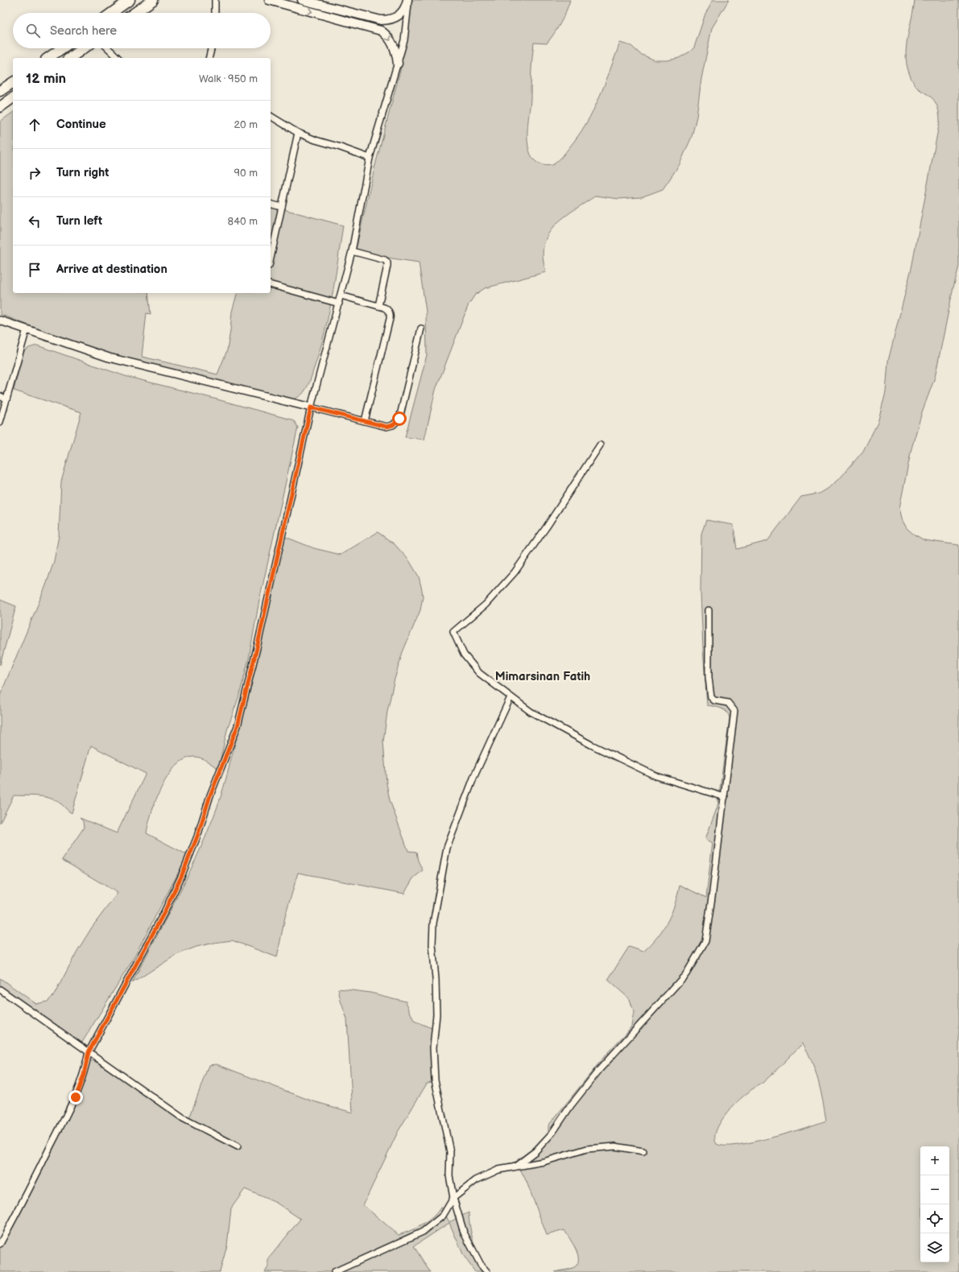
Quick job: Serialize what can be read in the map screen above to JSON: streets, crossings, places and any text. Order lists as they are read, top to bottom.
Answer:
{
  "districts": ["Mimarsinan Fatih"],
  "page": {
    "search": "Search here",
    "heading": ["12 min", "Walk · 950 m"],
    "list": [
      ["Continue", "20 m"],
      ["Turn right", "90 m"],
      ["Turn left", "840 m"],
      "Arrive at destination"
    ],
    "map_buttons": ["+", "−"]
  }
}
